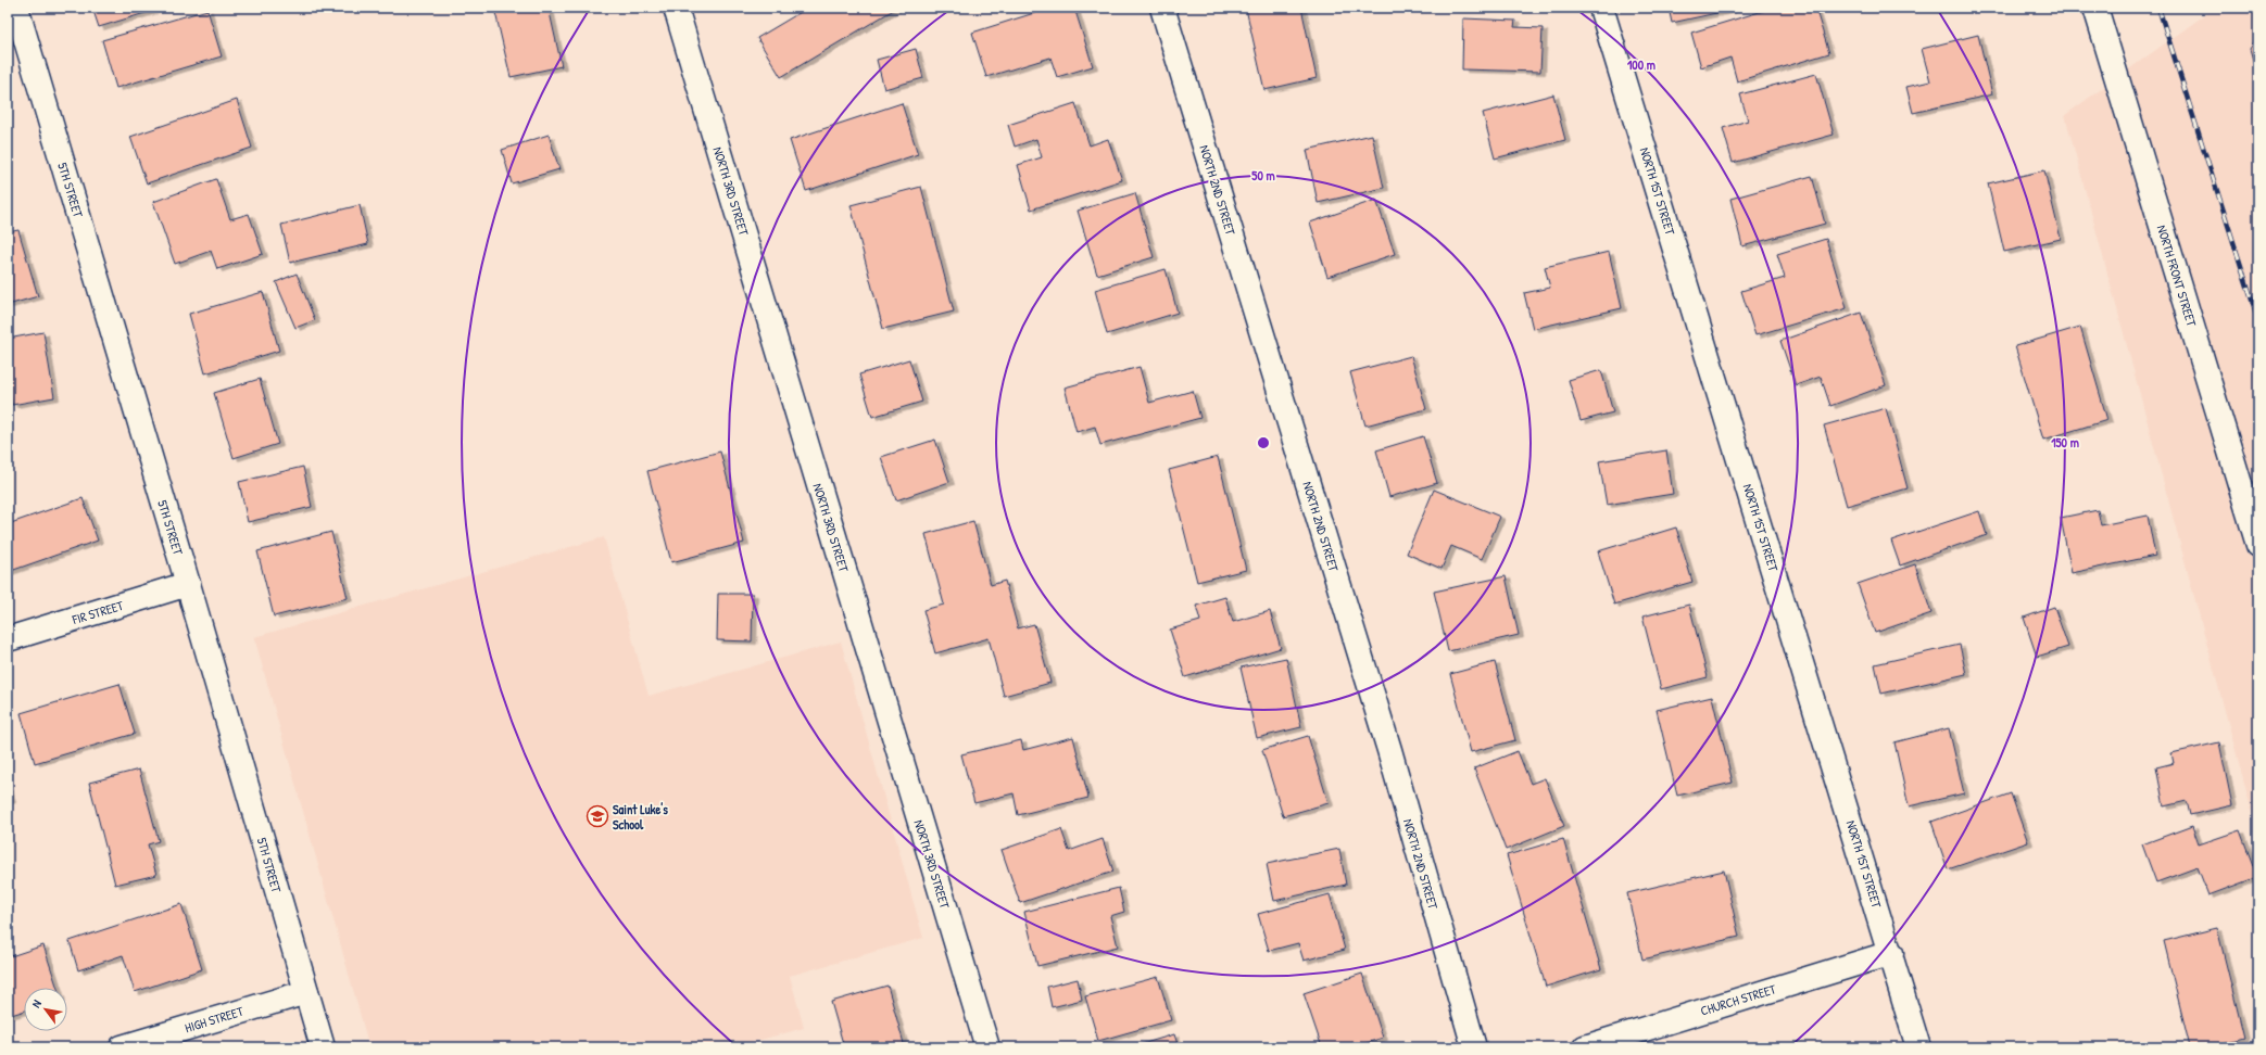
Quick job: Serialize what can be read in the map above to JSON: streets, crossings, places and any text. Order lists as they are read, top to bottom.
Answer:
{
  "streets": {
    "street": [
      "5TH STREET",
      "NORTH 2ND STREET",
      "NORTH 3RD STREET",
      "NORTH 1ST STREET",
      "NORTH FRONT STREET",
      "FIR STREET",
      "CHURCH STREET",
      "HIGH STREET"
    ]
  },
  "crossings": [
    ["5TH STREET", "FIR STREET"],
    ["5TH STREET", "HIGH STREET"],
    ["NORTH 1ST STREET", "CHURCH STREET"]
  ],
  "places": {
    "school or university": ["Saint Luke's School"]
  },
  "north": "top left",
  "rings": ["100 m", "50 m", "150 m"]
}
